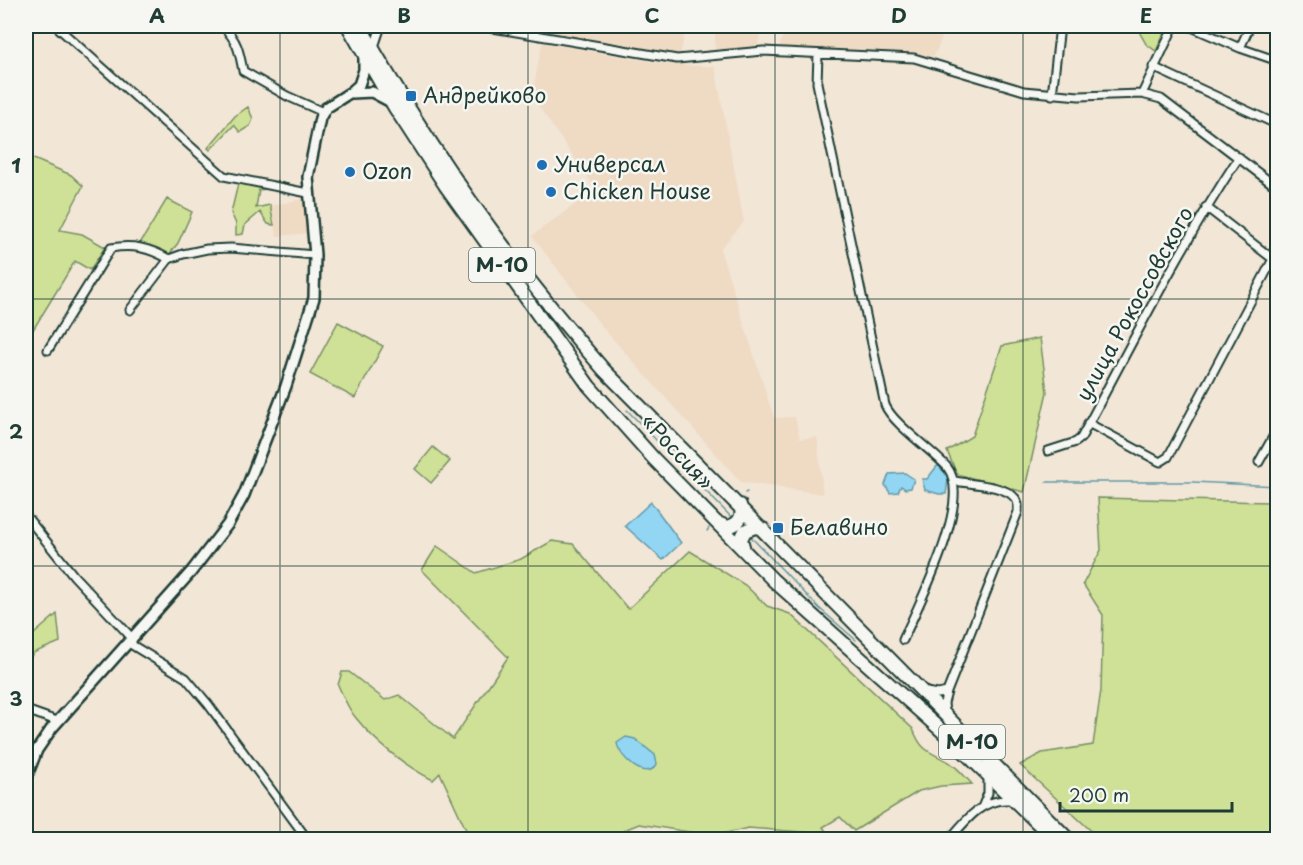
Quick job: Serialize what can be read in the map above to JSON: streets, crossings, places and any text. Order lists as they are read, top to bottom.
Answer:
{
  "streets": {
    "highway": ["М-10", "«Россия»"],
    "street": ["улица Рокоссовского"]
  },
  "places": {
    "transit": ["Андрейково", "Белавино"],
    "other": ["Универсал", "Ozon", "Chicken House"]
  },
  "scale_bar": "200 m",
  "grid": {
    "columns": [
      "A",
      "B",
      "C",
      "D",
      "E"
    ],
    "rows": ["1", "2", "3"]
  }
}
